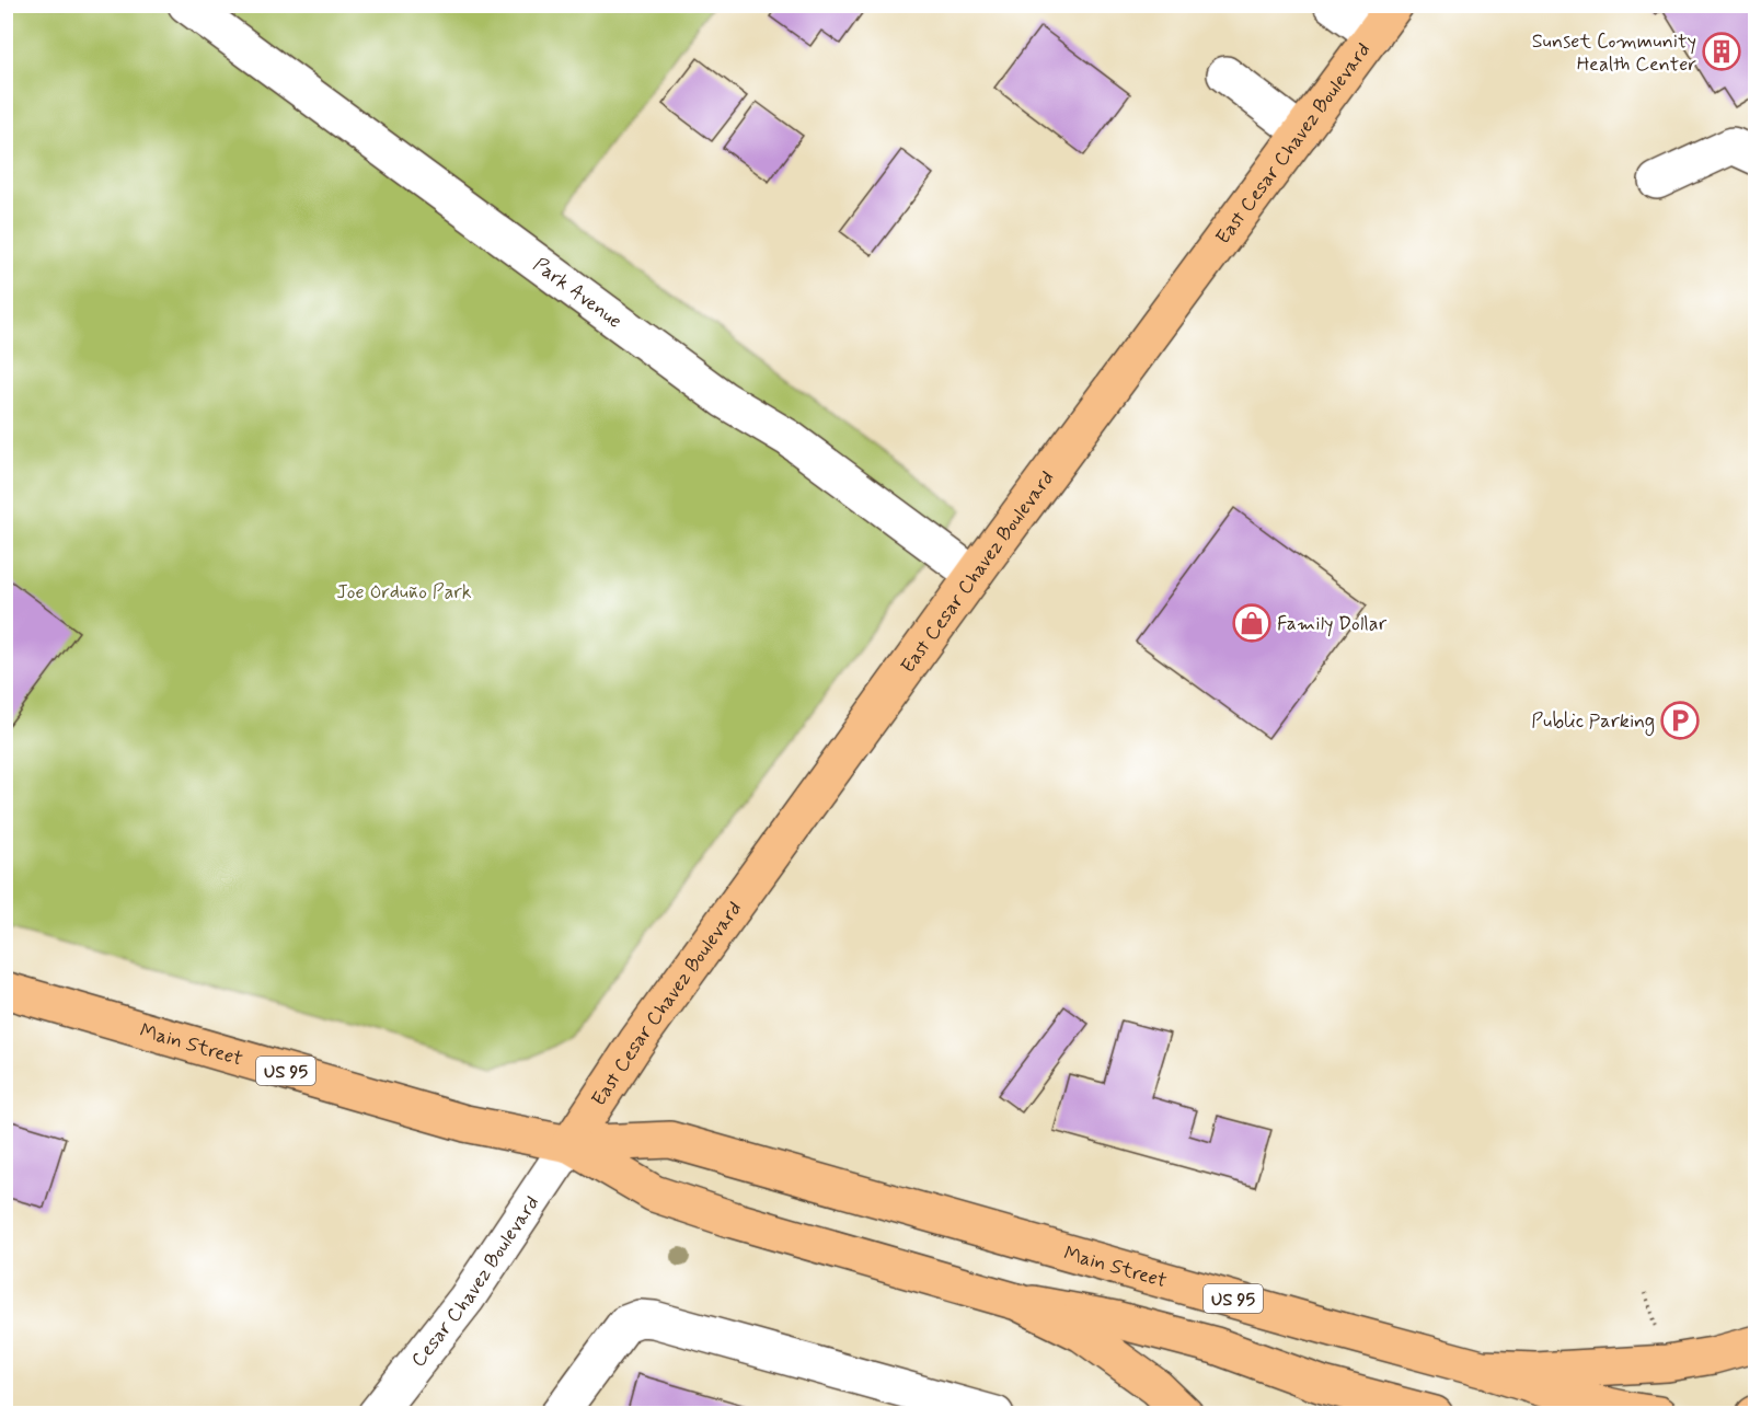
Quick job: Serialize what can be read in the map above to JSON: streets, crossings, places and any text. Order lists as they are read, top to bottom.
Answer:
{
  "streets": {
    "main road": ["East Cesar Chavez Boulevard", "Main Street", "US 95"],
    "street": ["Park Avenue", "Cesar Chavez Boulevard"]
  },
  "crossings": [
    ["East Cesar Chavez Boulevard", "Park Avenue"],
    ["East Cesar Chavez Boulevard", "Main Street"],
    ["East Cesar Chavez Boulevard", "Cesar Chavez Boulevard"],
    ["Main Street", "US 95"],
    ["Main Street", "Cesar Chavez Boulevard"]
  ],
  "parks": ["Joe Orduño Park"],
  "places": {
    "building": ["Sunset Community Health Center"],
    "shop": ["Family Dollar"],
    "parking": ["Public Parking"]
  }
}
